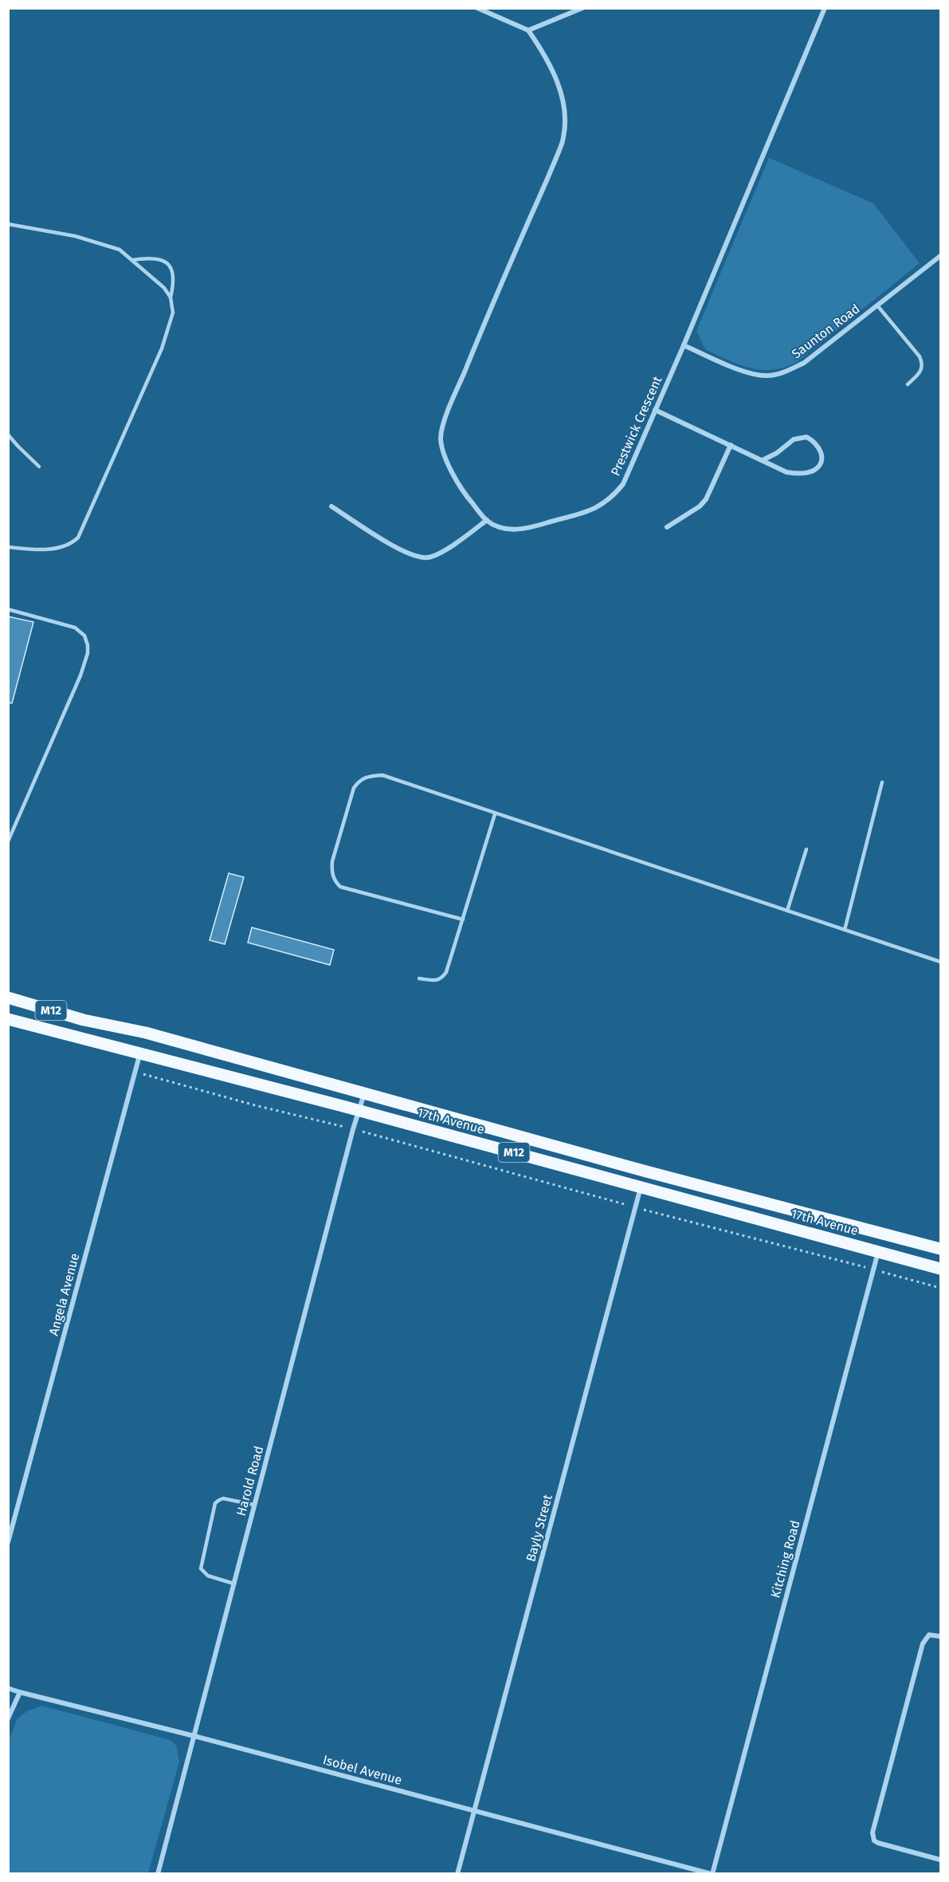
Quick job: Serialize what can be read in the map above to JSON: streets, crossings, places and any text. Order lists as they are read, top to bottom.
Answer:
{
  "streets": {
    "main road": ["M12", "17th Avenue"],
    "street": [
      "Saunton Road",
      "Prestwick Crescent",
      "Angela Avenue",
      "Harold Road",
      "Bayly Street",
      "Kitching Road",
      "Isobel Avenue"
    ]
  },
  "crossings": [
    ["Saunton Road", "Prestwick Crescent"],
    ["17th Avenue", "Angela Avenue"],
    ["17th Avenue", "Harold Road"],
    ["17th Avenue", "Bayly Street"],
    ["17th Avenue", "Kitching Road"],
    ["Harold Road", "Isobel Avenue"],
    ["Bayly Street", "Isobel Avenue"],
    ["Kitching Road", "Isobel Avenue"]
  ]
}
